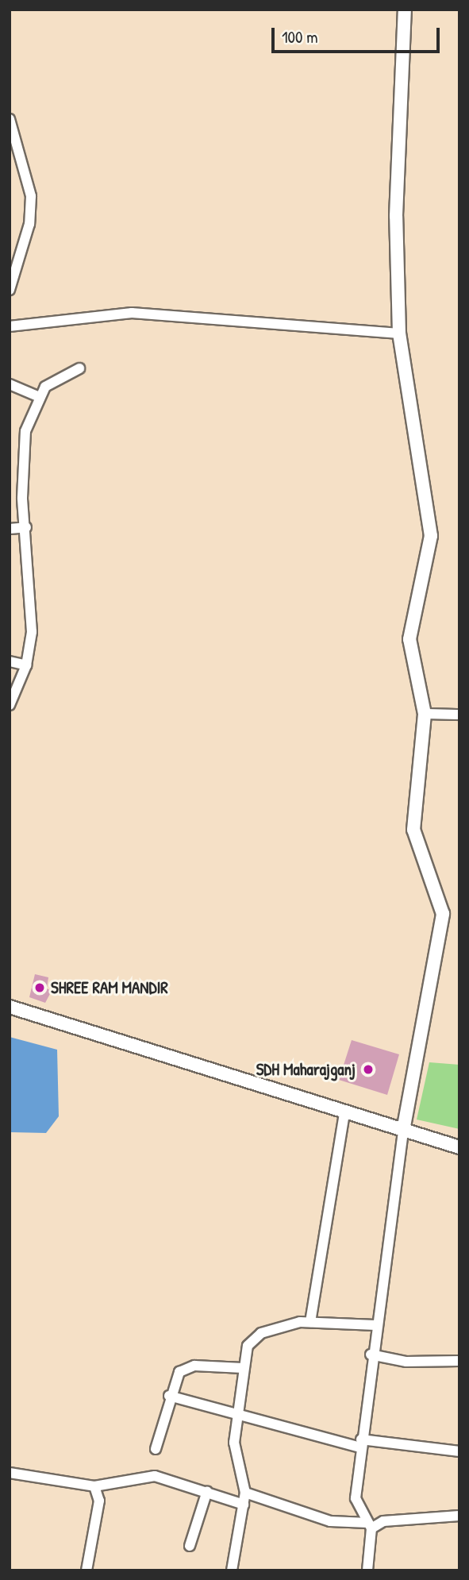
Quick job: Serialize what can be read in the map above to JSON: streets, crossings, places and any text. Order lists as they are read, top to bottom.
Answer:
{
  "places": ["SHREE RAM MANDIR", "SDH Maharajganj"],
  "scale_bar": "100 m"
}
